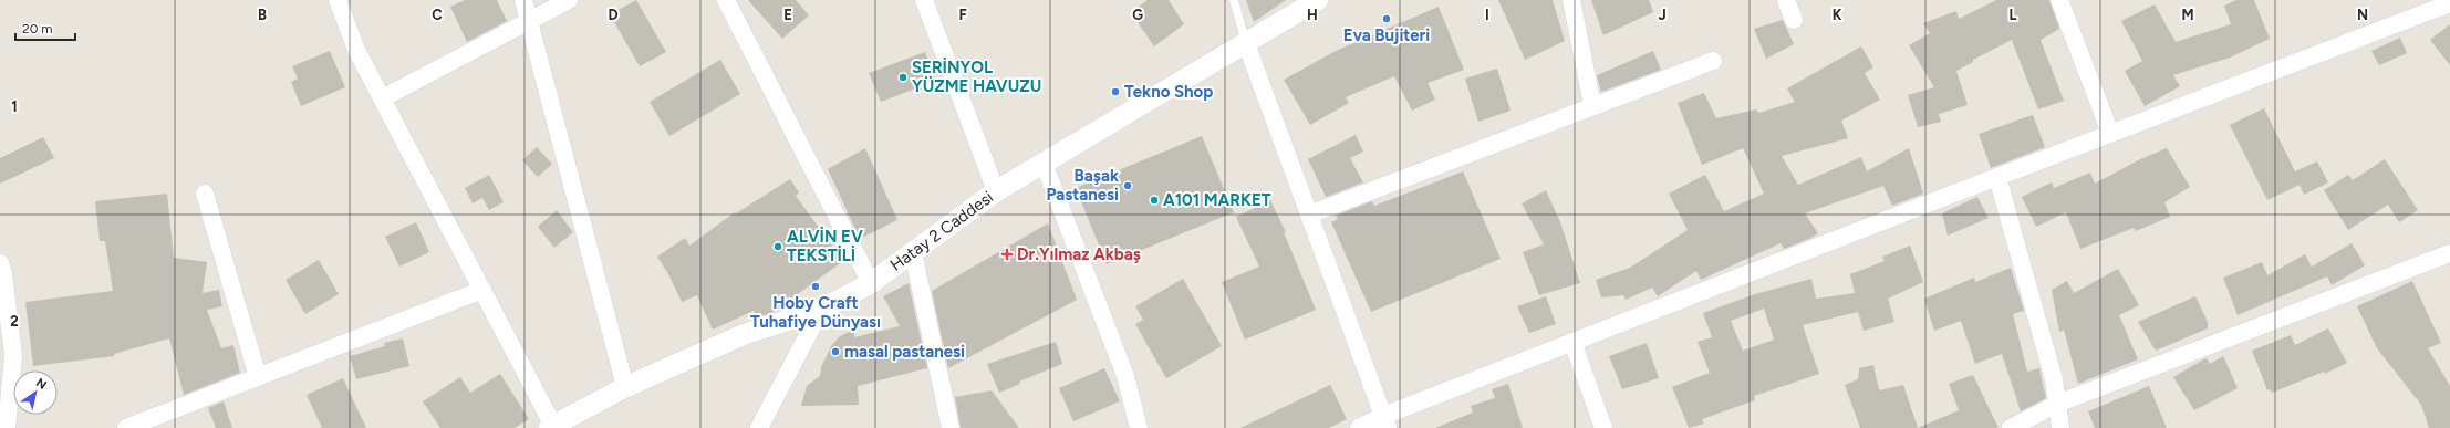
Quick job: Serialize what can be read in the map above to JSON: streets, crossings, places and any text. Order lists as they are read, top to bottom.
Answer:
{
  "streets": {
    "street": ["Hatay 2 Caddesi"]
  },
  "places": {
    "other": [
      "Eva Bujiteri",
      "SERİNYOL YÜZME HAVUZU",
      "Tekno Shop",
      "Başak Pastanesi",
      "A101 MARKET",
      "ALVİN EV TEKSTİLİ",
      "Hoby Craft Tuhafiye Dünyası",
      "masal pastanesi"
    ],
    "health": ["Dr.Yılmaz Akbaş"]
  },
  "scale_bar": "20 m",
  "north": "top right",
  "grid": {
    "columns": [
      "B",
      "C",
      "D",
      "E",
      "F",
      "G",
      "H",
      "I",
      "J",
      "K",
      "L",
      "M",
      "N"
    ],
    "rows": ["1", "2"]
  }
}
